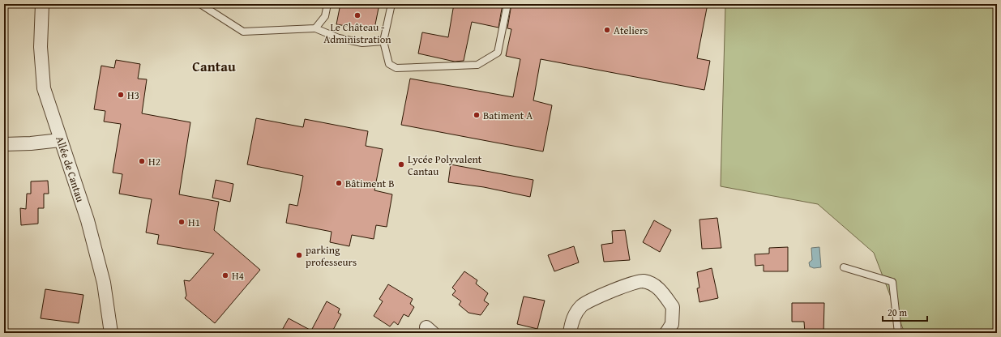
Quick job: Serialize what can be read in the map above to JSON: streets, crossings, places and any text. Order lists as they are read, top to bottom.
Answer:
{
  "streets": {
    "street": ["Allée de Cantau"]
  },
  "districts": ["Cantau"],
  "places": [
    "Le Château - Administration",
    "Ateliers",
    "H3",
    "Batiment A",
    "H2",
    "Lycée Polyvalent Cantau",
    "Bâtiment B",
    "H1",
    "parking professeurs",
    "H4"
  ],
  "scale_bar": "20 m"
}
